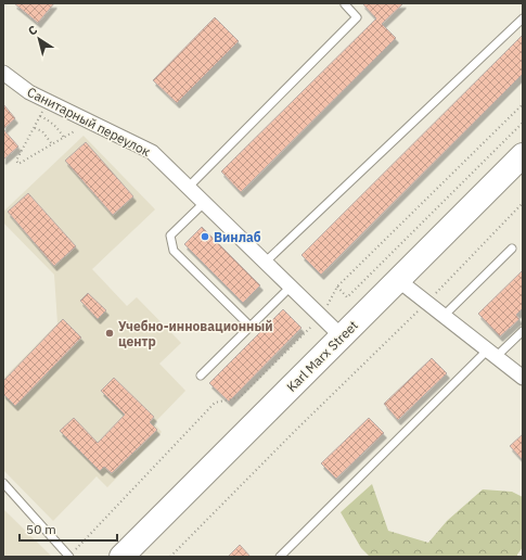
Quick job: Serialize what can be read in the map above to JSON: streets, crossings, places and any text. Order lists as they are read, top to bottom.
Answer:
{
  "streets": {
    "highway": ["Karl Marx Street"],
    "street": ["Санитарный переулок"]
  },
  "crossings": [
    ["Санитарный переулок", "Karl Marx Street"]
  ],
  "places": ["Винлаб", "Учебно-инновационный центр"],
  "scale_bar": "50 m",
  "north": "top left"
}
